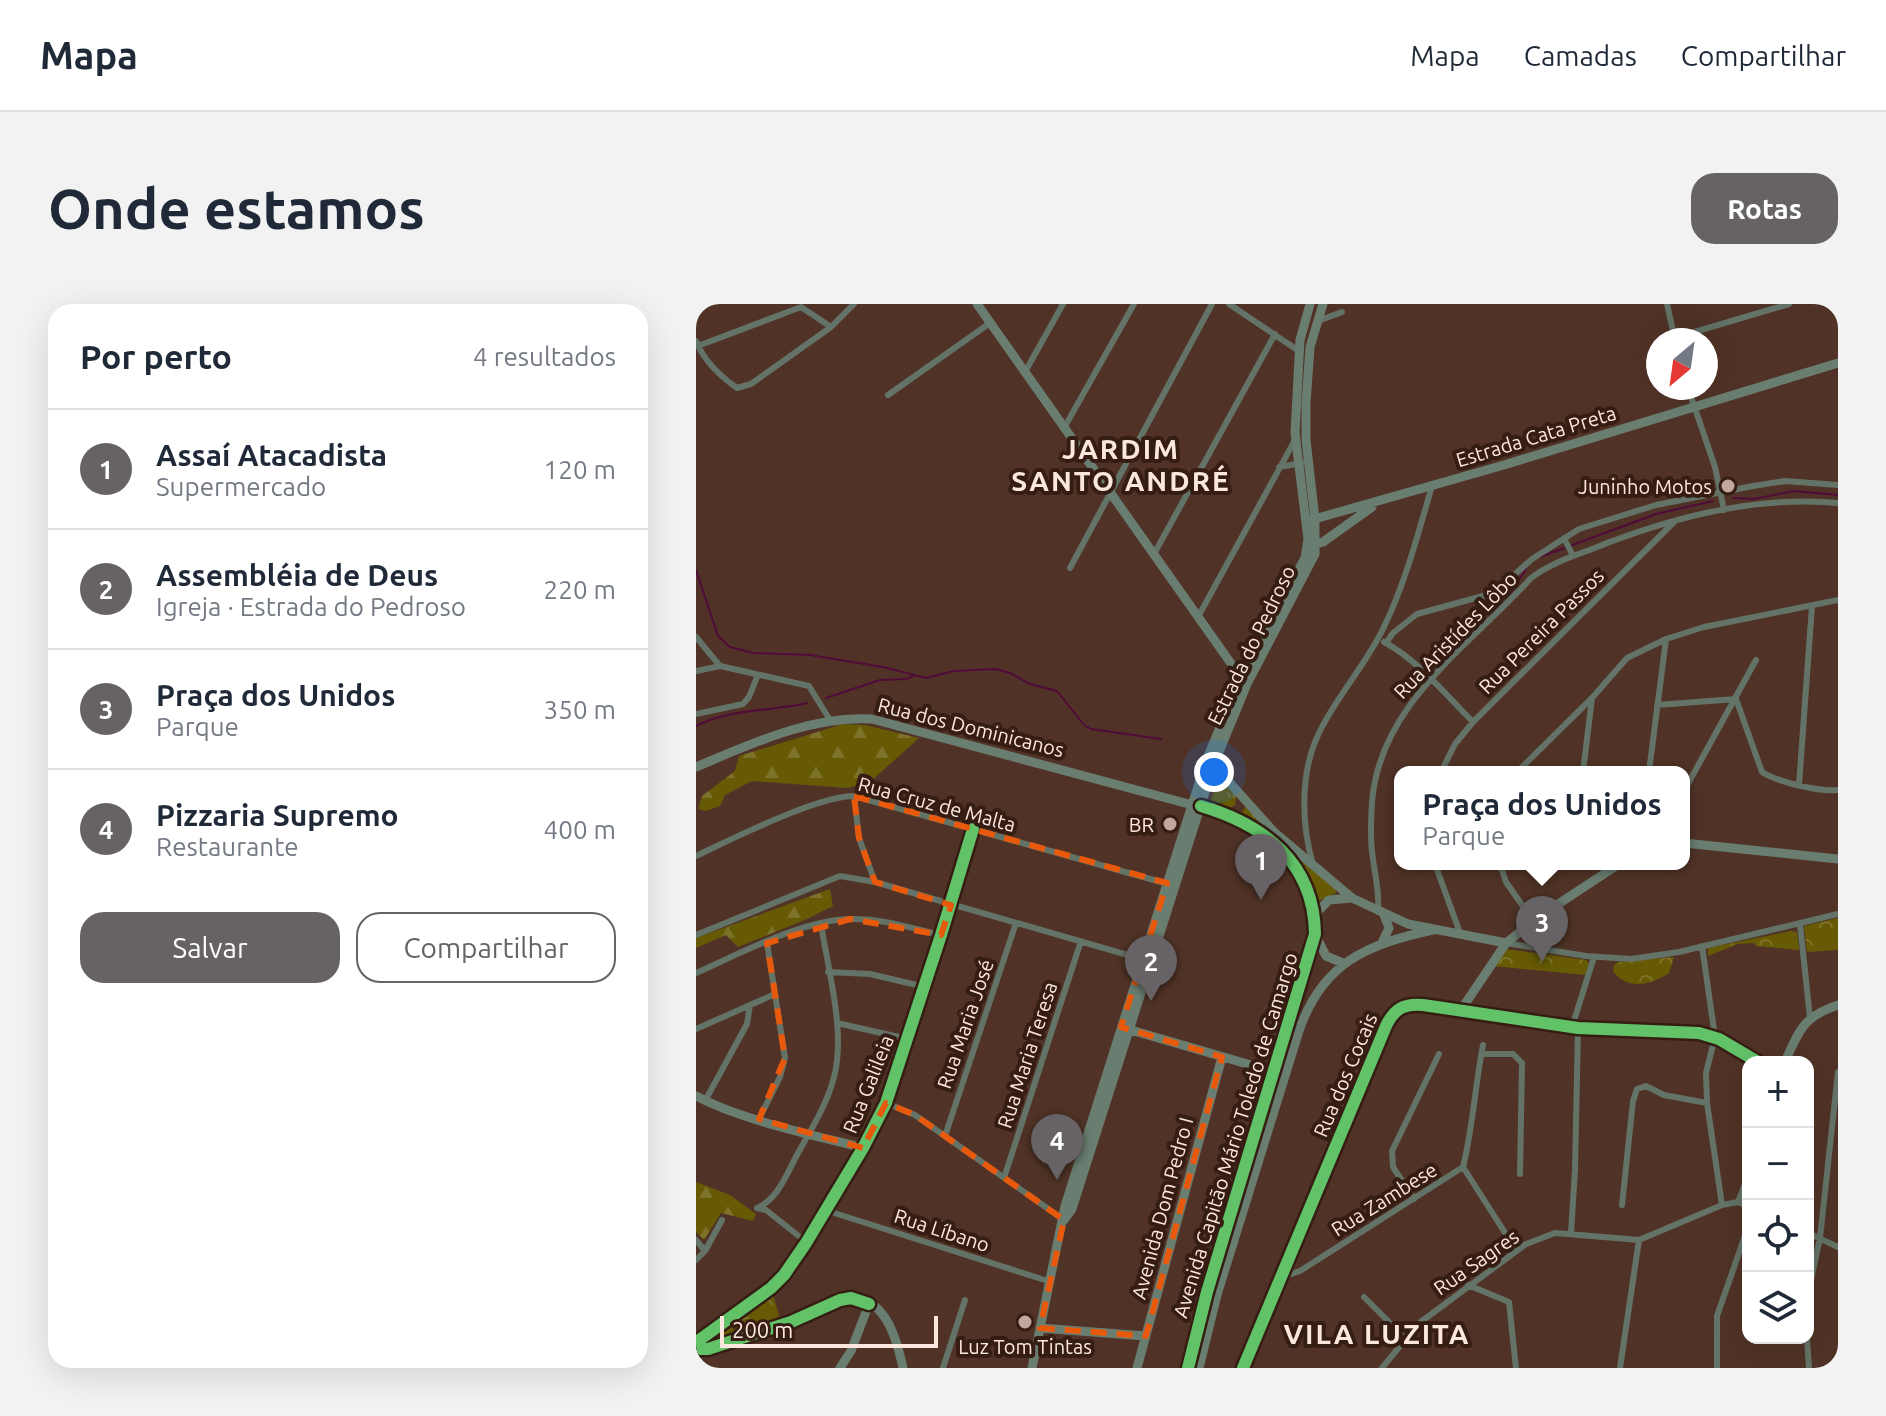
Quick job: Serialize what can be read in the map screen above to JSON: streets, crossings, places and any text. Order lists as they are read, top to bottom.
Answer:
{
  "streets": {
    "street": [
      "Estrada Cata Preta",
      "Rua Pereira Passos",
      "Rua Aristídes Lôbo",
      "Estrada do Pedroso",
      "Rua dos Dominicanos",
      "Rua Cruz de Malta",
      "Rua Maria José",
      "Rua Maria Teresa",
      "Rua dos Cocais",
      "Rua Galileia",
      "Avenida Capitão Mário Toledo de Camargo",
      "Rua Zambese",
      "Avenida Dom Pedro I",
      "Rua Líbano",
      "Rua Sagres"
    ]
  },
  "crossings": [
    ["Estrada Cata Preta", "Estrada do Pedroso"],
    ["Rua Pereira Passos", "Rua Aristídes Lôbo"],
    ["Rua Aristídes Lôbo", "Rua dos Dominicanos"],
    ["Rua Aristídes Lôbo", "Avenida Capitão Mário Toledo de Camargo"],
    ["Estrada do Pedroso", "Rua dos Dominicanos"],
    ["Estrada do Pedroso", "Rua Cruz de Malta"],
    ["Estrada do Pedroso", "Rua Líbano"],
    ["Rua dos Dominicanos", "Avenida Capitão Mário Toledo de Camargo"],
    ["Rua Cruz de Malta", "Rua Galileia"],
    ["Rua dos Cocais", "Rua Zambese"],
    ["Rua Galileia", "Rua Líbano"]
  ],
  "districts": ["JARDIM SANTO ANDRÉ", "VILA LUZITA"],
  "places": ["Juninho Motos", "BR", "Luz Tom Tintas"],
  "scale_bar": "200 m",
  "north": "bottom left",
  "page": {
    "header": "Mapa",
    "nav": ["Mapa", "Camadas", "Compartilhar"],
    "buttons": [
      "Rotas",
      ["Salvar", "Compartilhar"]
    ],
    "title": "Onde estamos",
    "heading": ["Por perto", "4 resultados"],
    "list": [
      {
        "mark": "1",
        "name": "Assaí Atacadista",
        "note": "Supermercado",
        "value": "120 m"
      },
      {
        "mark": "2",
        "name": "Assembléia de Deus",
        "note": "Igreja · Estrada do Pedroso",
        "value": "220 m"
      },
      {
        "mark": "3",
        "name": "Praça dos Unidos",
        "note": "Parque",
        "value": "350 m"
      },
      {
        "mark": "4",
        "name": "Pizzaria Supremo",
        "note": "Restaurante",
        "value": "400 m"
      }
    ],
    "popup": ["Praça dos Unidos", "Parque"],
    "pins": [
      "1",
      "3",
      "2",
      "4"
    ],
    "map_buttons": ["+", "−"],
    "scale": "200 m"
  }
}
